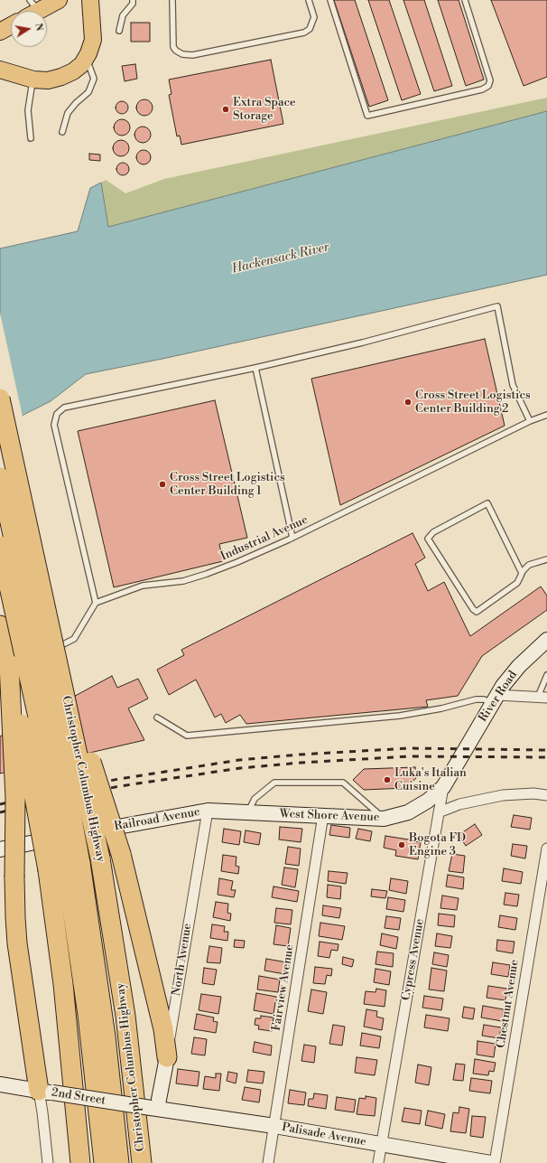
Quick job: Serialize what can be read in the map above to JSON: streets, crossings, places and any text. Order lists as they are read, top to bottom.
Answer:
{
  "streets": {
    "highway": ["Christopher Columbus Highway"],
    "main road": [
      "River Road",
      "West Shore Avenue",
      "Railroad Avenue",
      "North Avenue",
      "Cypress Avenue",
      "2nd Street",
      "Palisade Avenue"
    ],
    "street": ["Fairview Avenue", "Chestnut Avenue"],
    "lane": ["Industrial Avenue"]
  },
  "crossings": [
    ["River Road", "Cypress Avenue"],
    ["West Shore Avenue", "Railroad Avenue"],
    ["West Shore Avenue", "North Avenue"],
    ["West Shore Avenue", "Cypress Avenue"],
    ["West Shore Avenue", "Fairview Avenue"],
    ["Railroad Avenue", "North Avenue"],
    ["North Avenue", "2nd Street"],
    ["North Avenue", "Palisade Avenue"],
    ["Cypress Avenue", "Palisade Avenue"],
    ["Fairview Avenue", "Palisade Avenue"],
    ["2nd Street", "Palisade Avenue"]
  ],
  "water": ["Hackensack River"],
  "places": [
    "Extra Space Storage",
    "Cross Street Logistics Center Building 2",
    "Cross Street Logistics Center Building 1",
    "Luka's Italian Cuisine",
    "Bogota FD Engine 3"
  ],
  "north": "right"
}
